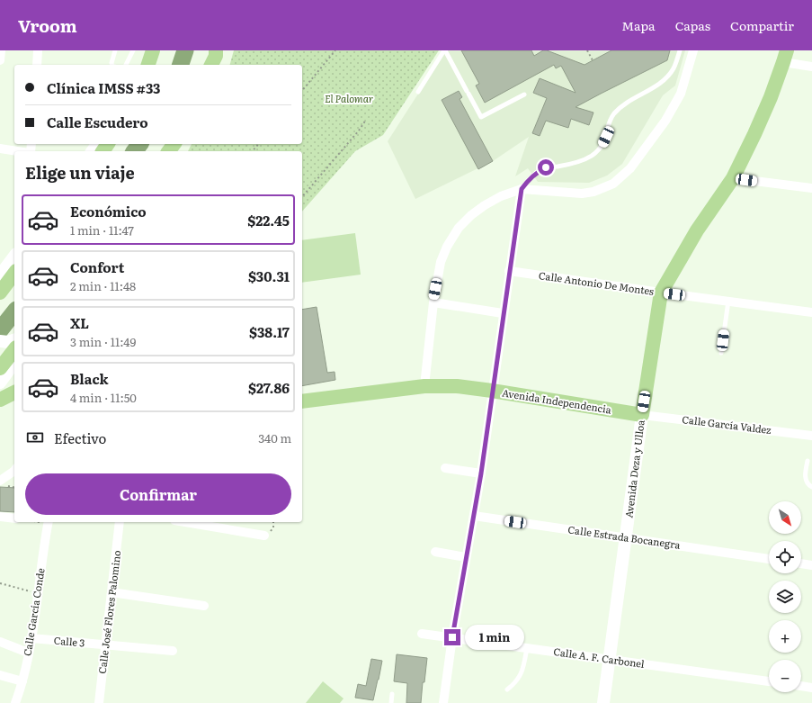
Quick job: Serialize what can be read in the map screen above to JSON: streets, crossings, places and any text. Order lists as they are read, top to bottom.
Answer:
{
  "streets": {
    "main road": ["Avenida Independencia", "Avenida Deza y Ulloa"],
    "street": [
      "Calle Antonio De Montes",
      "Calle García Valdez",
      "Calle Estrada Bocanegra",
      "Calle García Conde",
      "Calle José Flores Palomino",
      "Calle 3",
      "Calle A. F. Carbonel"
    ]
  },
  "crossings": [
    ["Calle Antonio De Montes", "Avenida Deza y Ulloa"],
    ["Avenida Independencia", "Calle García Valdez"],
    ["Avenida Independencia", "Avenida Deza y Ulloa"],
    ["Calle García Valdez", "Avenida Deza y Ulloa"],
    ["Avenida Deza y Ulloa", "Calle Estrada Bocanegra"],
    ["Avenida Deza y Ulloa", "Calle A. F. Carbonel"],
    ["Calle García Conde", "Calle 3"],
    ["Calle José Flores Palomino", "Calle 3"]
  ],
  "parks": ["El Palomar"],
  "north": "bottom right",
  "page": {
    "header": "Vroom",
    "nav": ["Mapa", "Capas", "Compartir"],
    "banner": ["Clínica IMSS #33", "Calle Escudero"],
    "heading": "Elige un viaje",
    "list": [
      {
        "name": "Económico",
        "note": "1 min · 11:47",
        "value": "$22.45"
      },
      {
        "name": "Confort",
        "note": "2 min · 11:48",
        "value": "$30.31"
      },
      {
        "name": "XL",
        "note": "3 min · 11:49",
        "value": "$38.17"
      },
      {
        "name": "Black",
        "note": "4 min · 11:50",
        "value": "$27.86"
      }
    ],
    "pay": ["Efectivo", "340 m"],
    "buttons": "Confirmar",
    "map_buttons": ["+", "−"],
    "bubble": "1 min"
  }
}
